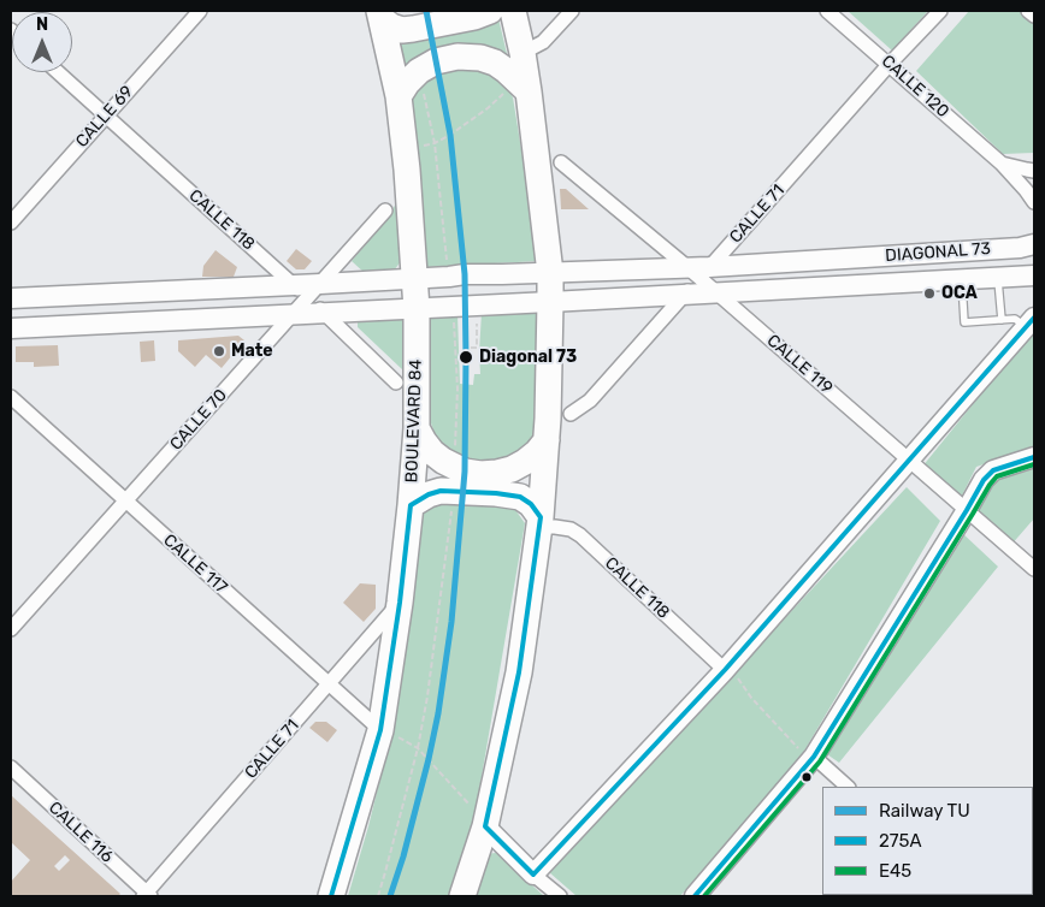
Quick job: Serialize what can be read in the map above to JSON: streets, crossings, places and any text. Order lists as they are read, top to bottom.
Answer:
{
  "streets": {
    "highway": ["BOULEVARD 84"],
    "main road": ["DIAGONAL 73"],
    "street": [
      "CALLE 120",
      "CALLE 69",
      "CALLE 71",
      "CALLE 118",
      "CALLE 119",
      "CALLE 70",
      "CALLE 117",
      "CALLE 116"
    ]
  },
  "crossings": [
    ["CALLE 120", "CALLE 71"],
    ["CALLE 69", "CALLE 118"],
    ["CALLE 71", "DIAGONAL 73"],
    ["CALLE 71", "CALLE 119"],
    ["CALLE 71", "BOULEVARD 84"],
    ["CALLE 71", "CALLE 117"],
    ["CALLE 71", "CALLE 116"],
    ["CALLE 118", "DIAGONAL 73"],
    ["CALLE 118", "CALLE 70"],
    ["DIAGONAL 73", "CALLE 119"],
    ["DIAGONAL 73", "CALLE 70"],
    ["DIAGONAL 73", "BOULEVARD 84"],
    ["CALLE 70", "CALLE 117"],
    ["BOULEVARD 84", "CALLE 117"]
  ],
  "places": ["OCA", "Mate", "Diagonal 73"],
  "lines": ["rail line TU", "transit line 275A", "transit line E45"],
  "legend": ["Railway TU", "275A", "E45"],
  "north": "top"
}
